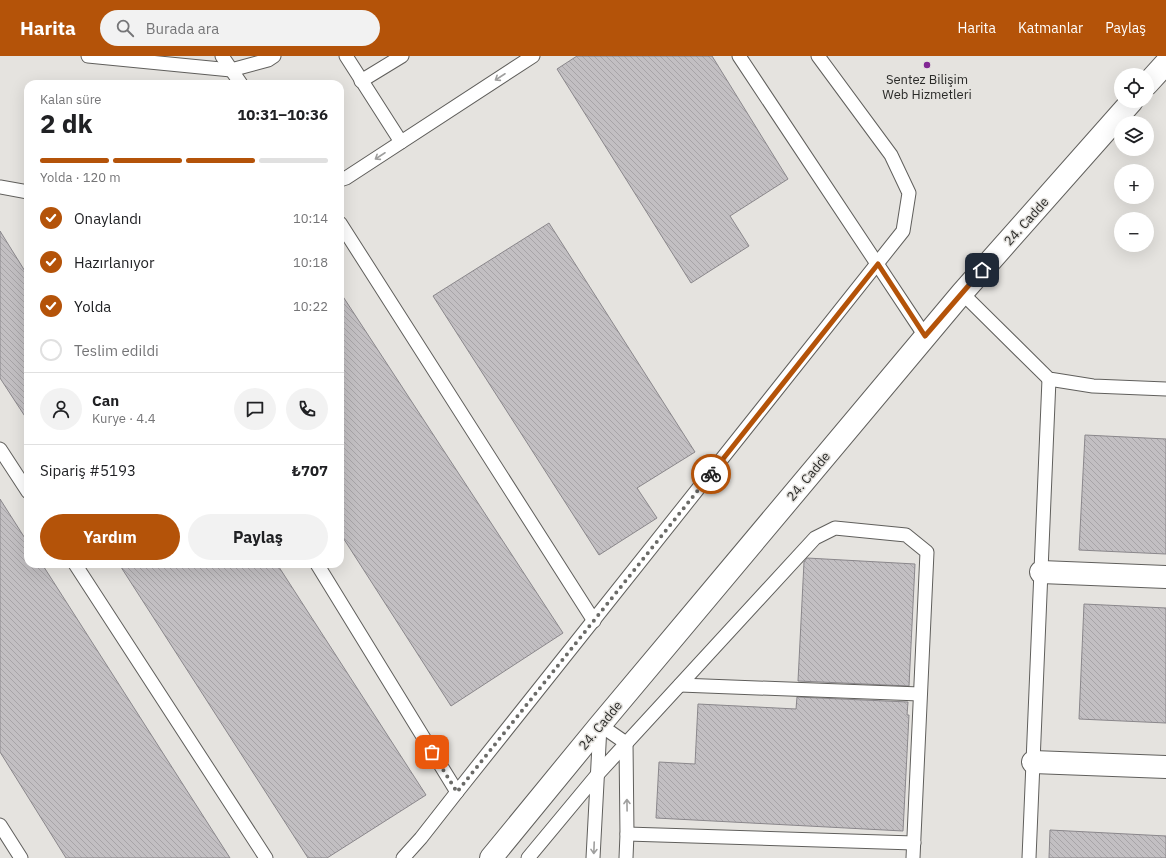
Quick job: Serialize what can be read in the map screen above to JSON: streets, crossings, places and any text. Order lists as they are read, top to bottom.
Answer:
{
  "streets": {
    "street": ["24. Cadde"]
  },
  "places": ["Sentez Bilişim Web Hizmetleri"],
  "page": {
    "header": "Harita",
    "search": "Burada ara",
    "nav": ["Harita", "Katmanlar", "Paylaş"],
    "map_buttons": ["+", "−"],
    "heading": ["2 dk", "Kalan süre", "10:31–10:36"],
    "panel": [
      "Can",
      "Kurye · 4.4",
      "Sipariş #5193",
      "₺707"
    ],
    "bar": "Yolda · 120 m",
    "list": [
      ["Onaylandı", "10:14"],
      ["Hazırlanıyor", "10:18"],
      ["Yolda", "10:22"],
      "Teslim edildi"
    ],
    "buttons": ["Yardım", "Paylaş"]
  }
}
